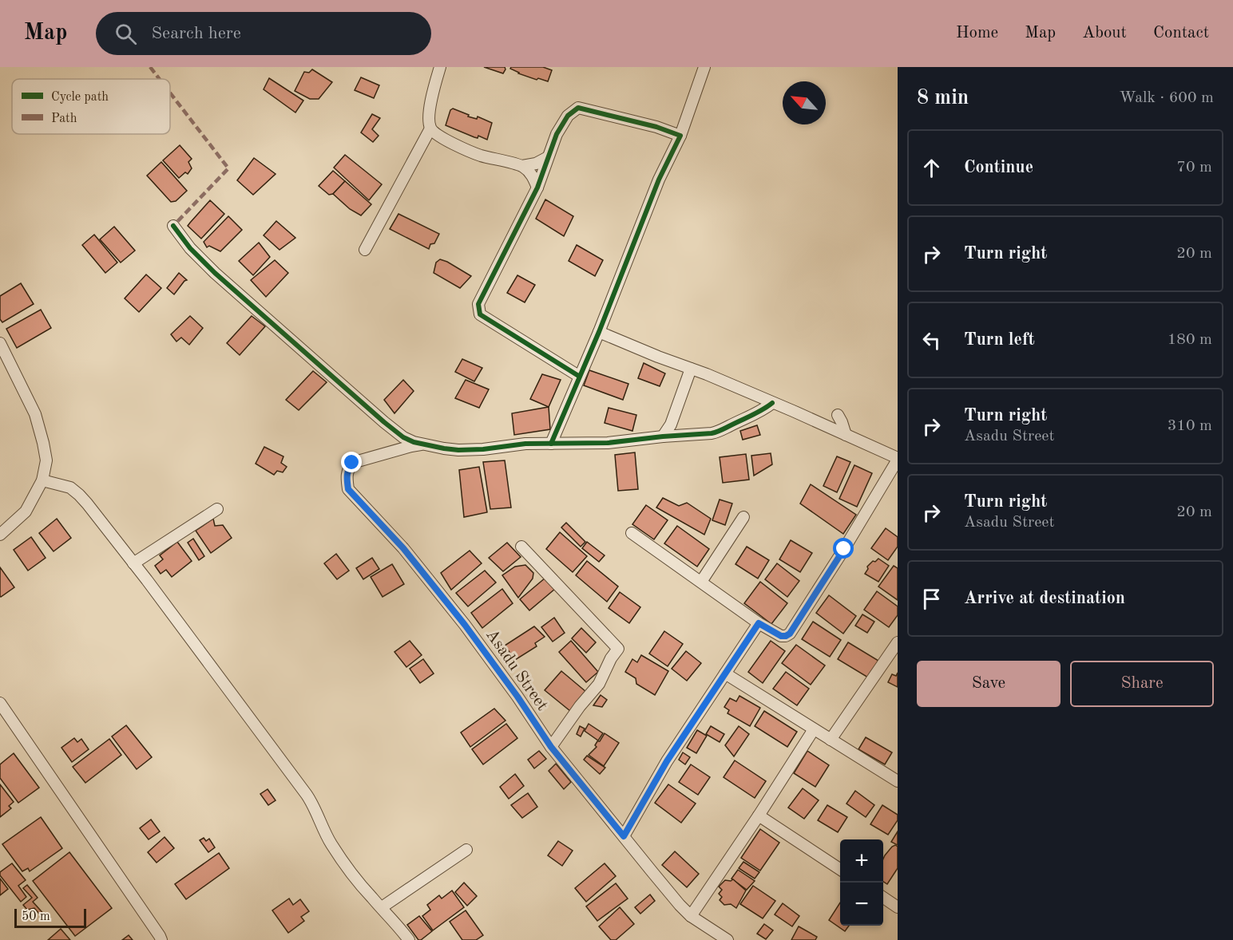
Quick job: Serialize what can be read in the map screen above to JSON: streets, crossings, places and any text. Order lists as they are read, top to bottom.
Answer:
{
  "streets": {
    "street": ["Asadu Street"]
  },
  "legend": ["Cycle path", "Path"],
  "scale_bar": "50 m",
  "north": "top left",
  "page": {
    "header": "Map",
    "search": "Search here",
    "nav": [
      "Home",
      "Map",
      "About",
      "Contact"
    ],
    "heading": ["8 min", "Walk · 600 m"],
    "list": [
      ["Continue", "70 m"],
      ["Turn right", "20 m"],
      ["Turn left", "180 m"],
      ["Turn right", "Asadu Street", "310 m"],
      ["Turn right", "Asadu Street", "20 m"],
      "Arrive at destination"
    ],
    "buttons": ["Save", "Share"],
    "map_buttons": ["+", "−"],
    "scale": "50 m"
  }
}
